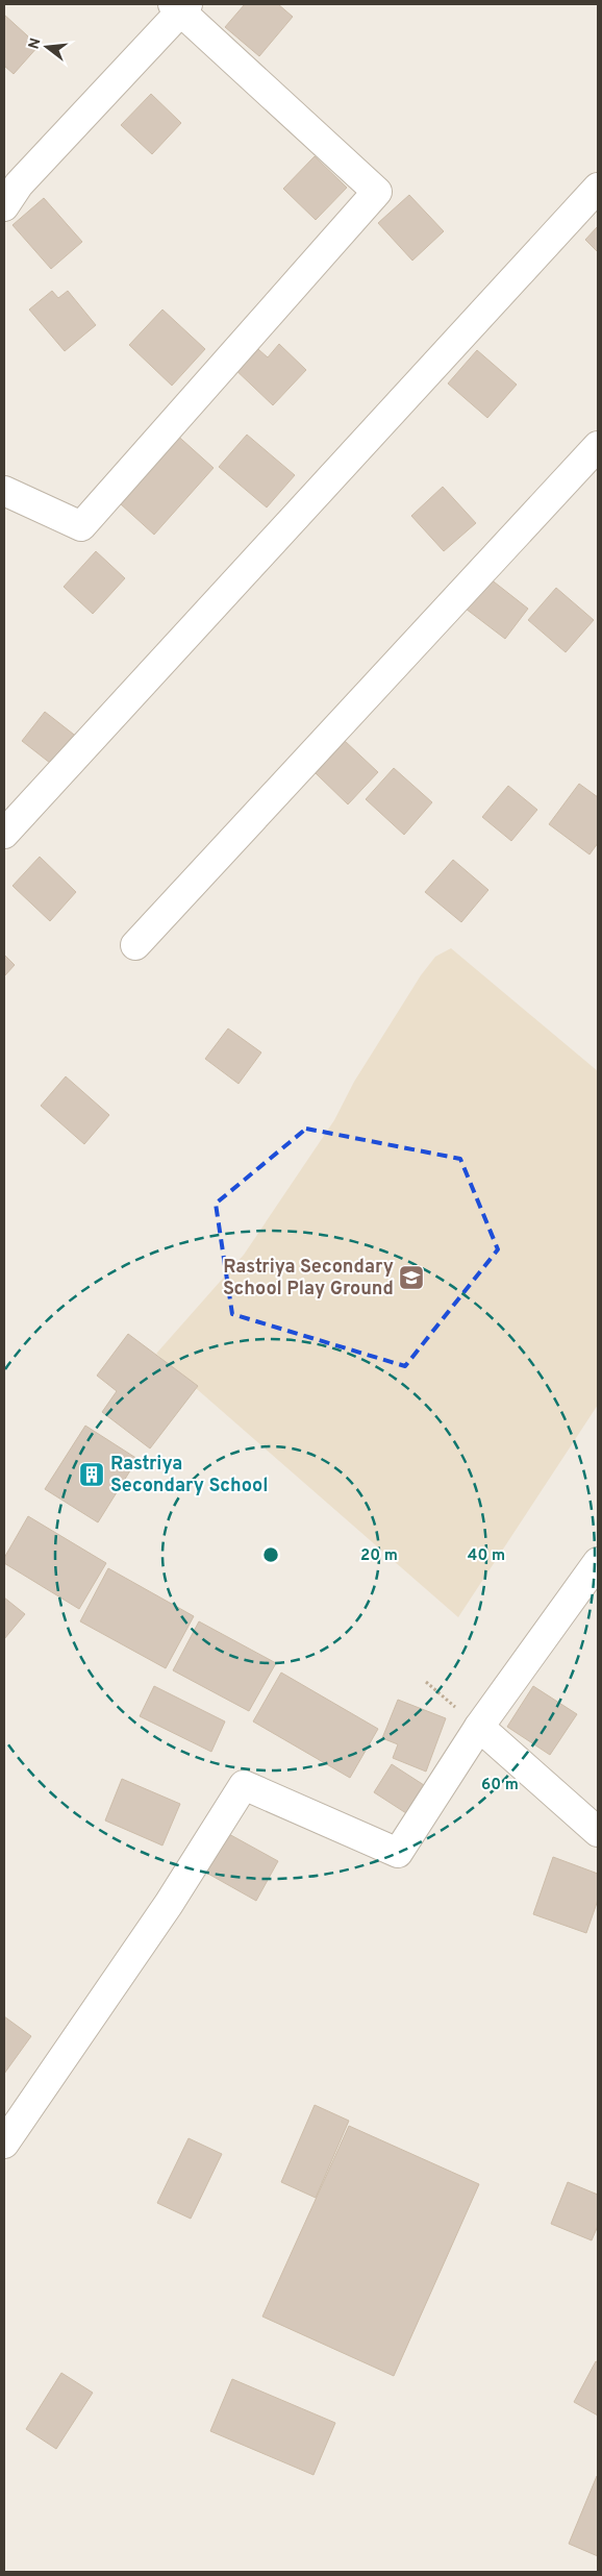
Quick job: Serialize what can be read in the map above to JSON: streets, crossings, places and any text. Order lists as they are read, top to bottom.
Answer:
{
  "places": {
    "school or university": ["Rastriya Secondary School Play Ground"],
    "building": ["Rastriya Secondary School"]
  },
  "north": "left",
  "rings": ["20 m", "40 m", "60 m"]
}
